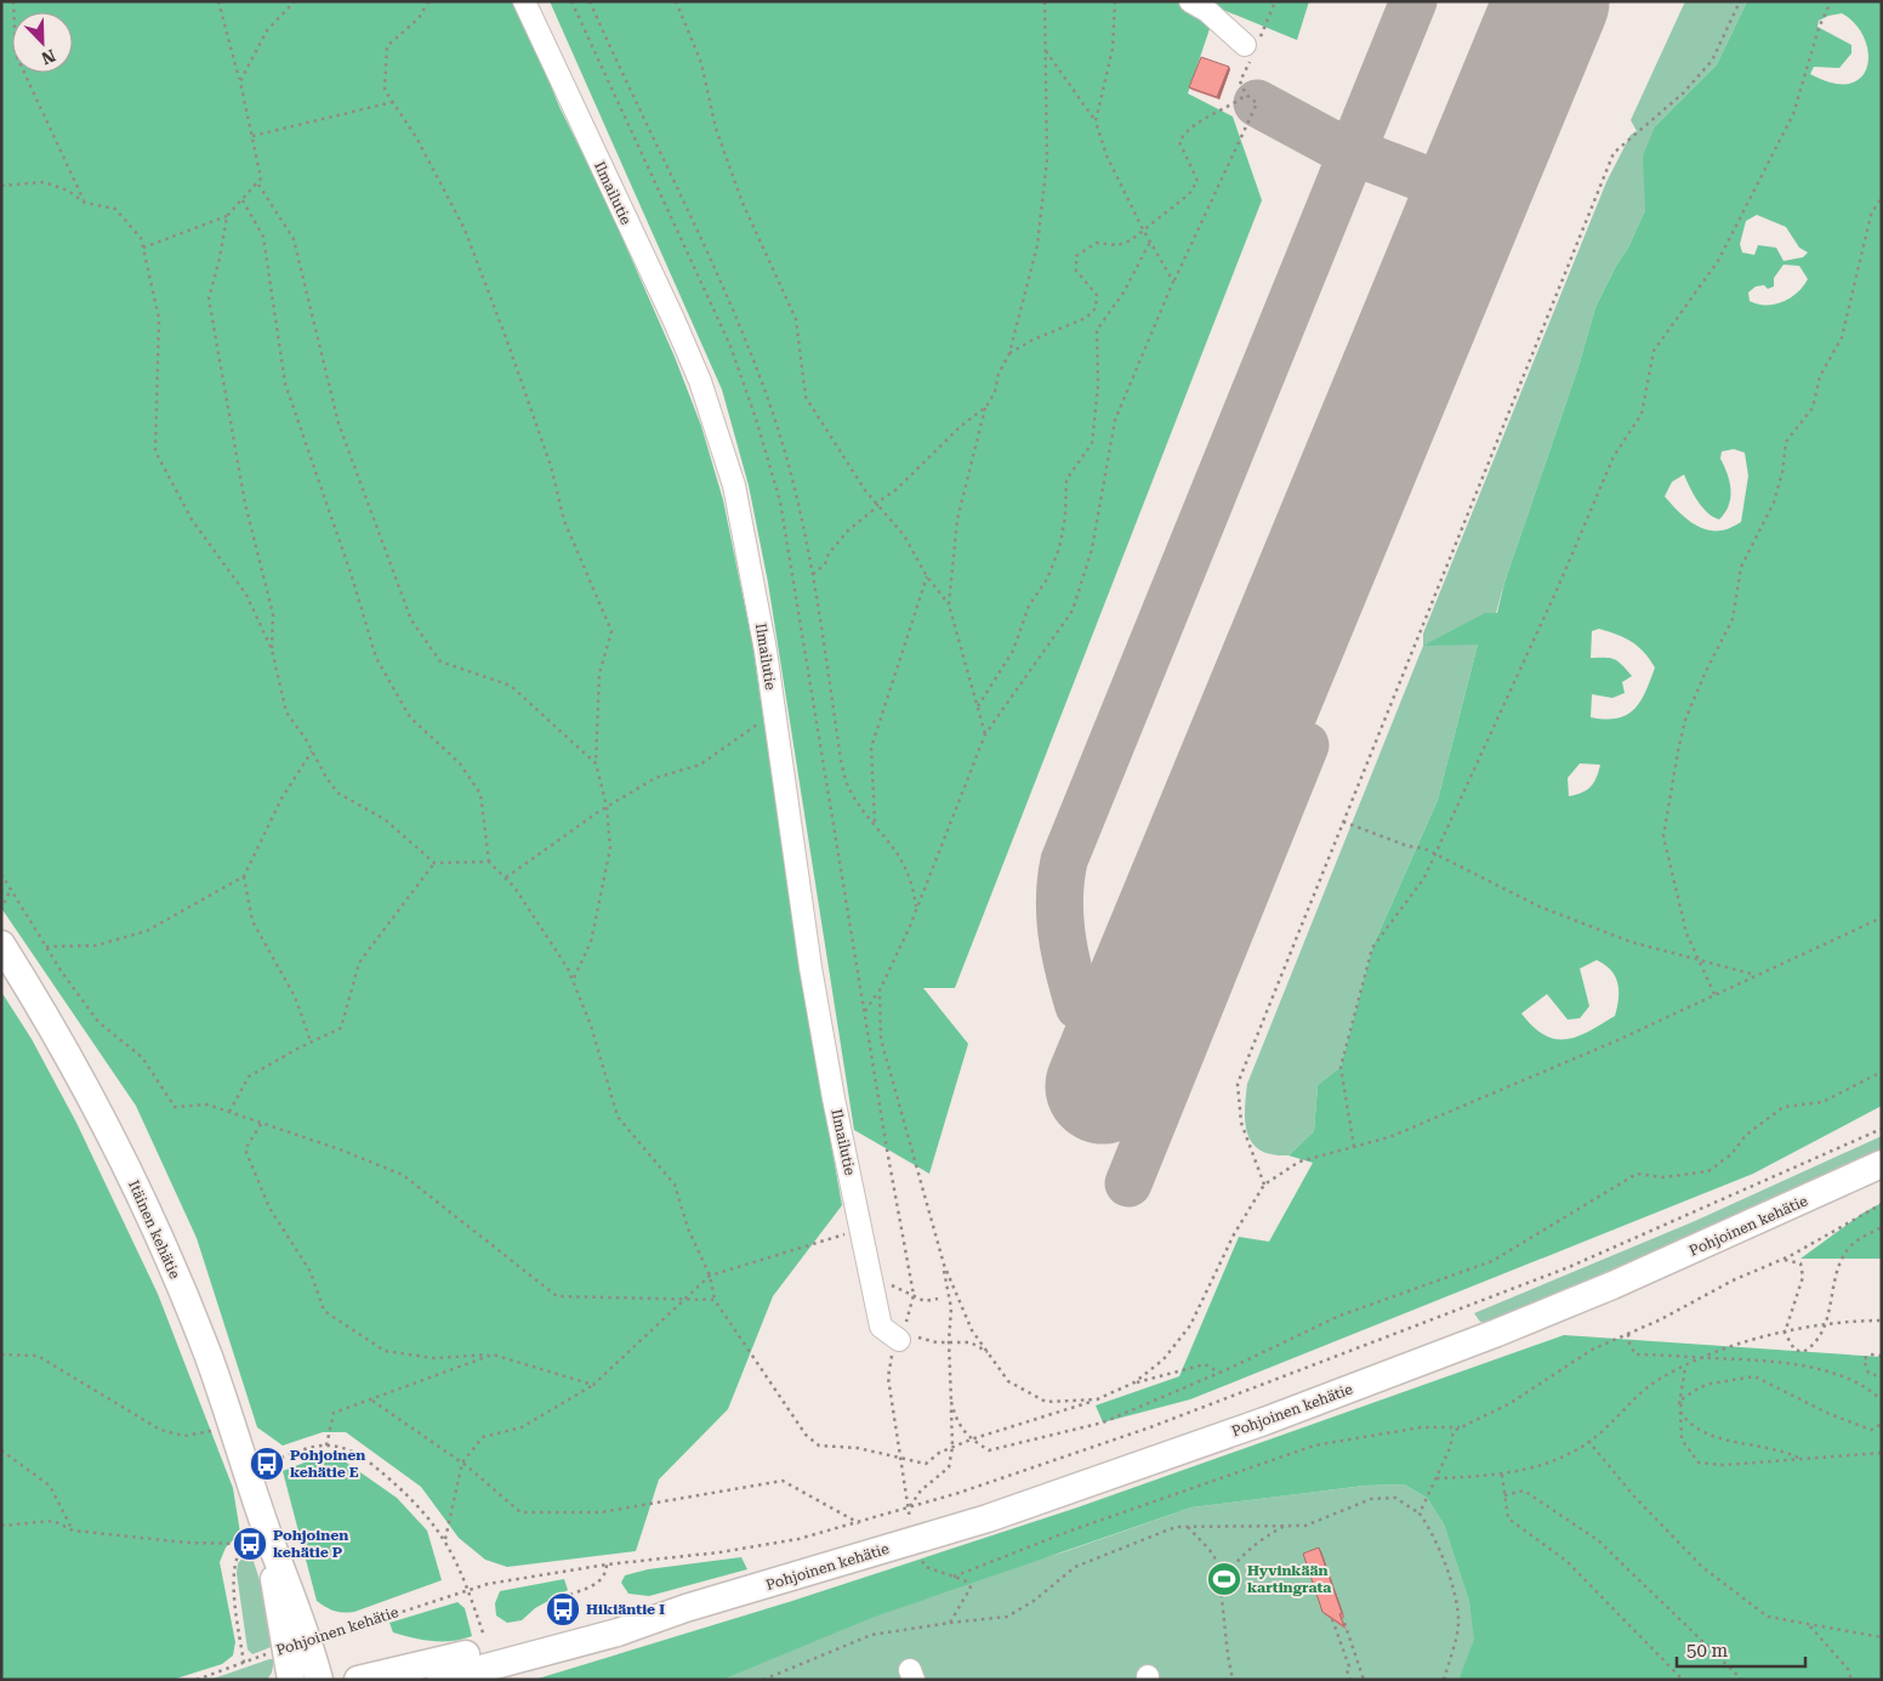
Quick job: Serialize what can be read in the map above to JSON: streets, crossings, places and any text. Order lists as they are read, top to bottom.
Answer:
{
  "streets": {
    "main road": ["Pohjoinen kehätie", "Itäinen kehätie"],
    "street": ["Ilmailutie"]
  },
  "crossings": [
    ["Pohjoinen kehätie", "Itäinen kehätie"]
  ],
  "places": {
    "bus stop": ["Pohjoinen kehätie E", "Pohjoinen kehätie P", "Hikiäntie I"],
    "sports": ["Hyvinkään kartingrata"]
  },
  "scale_bar": "50 m",
  "north": "bottom right"
}
